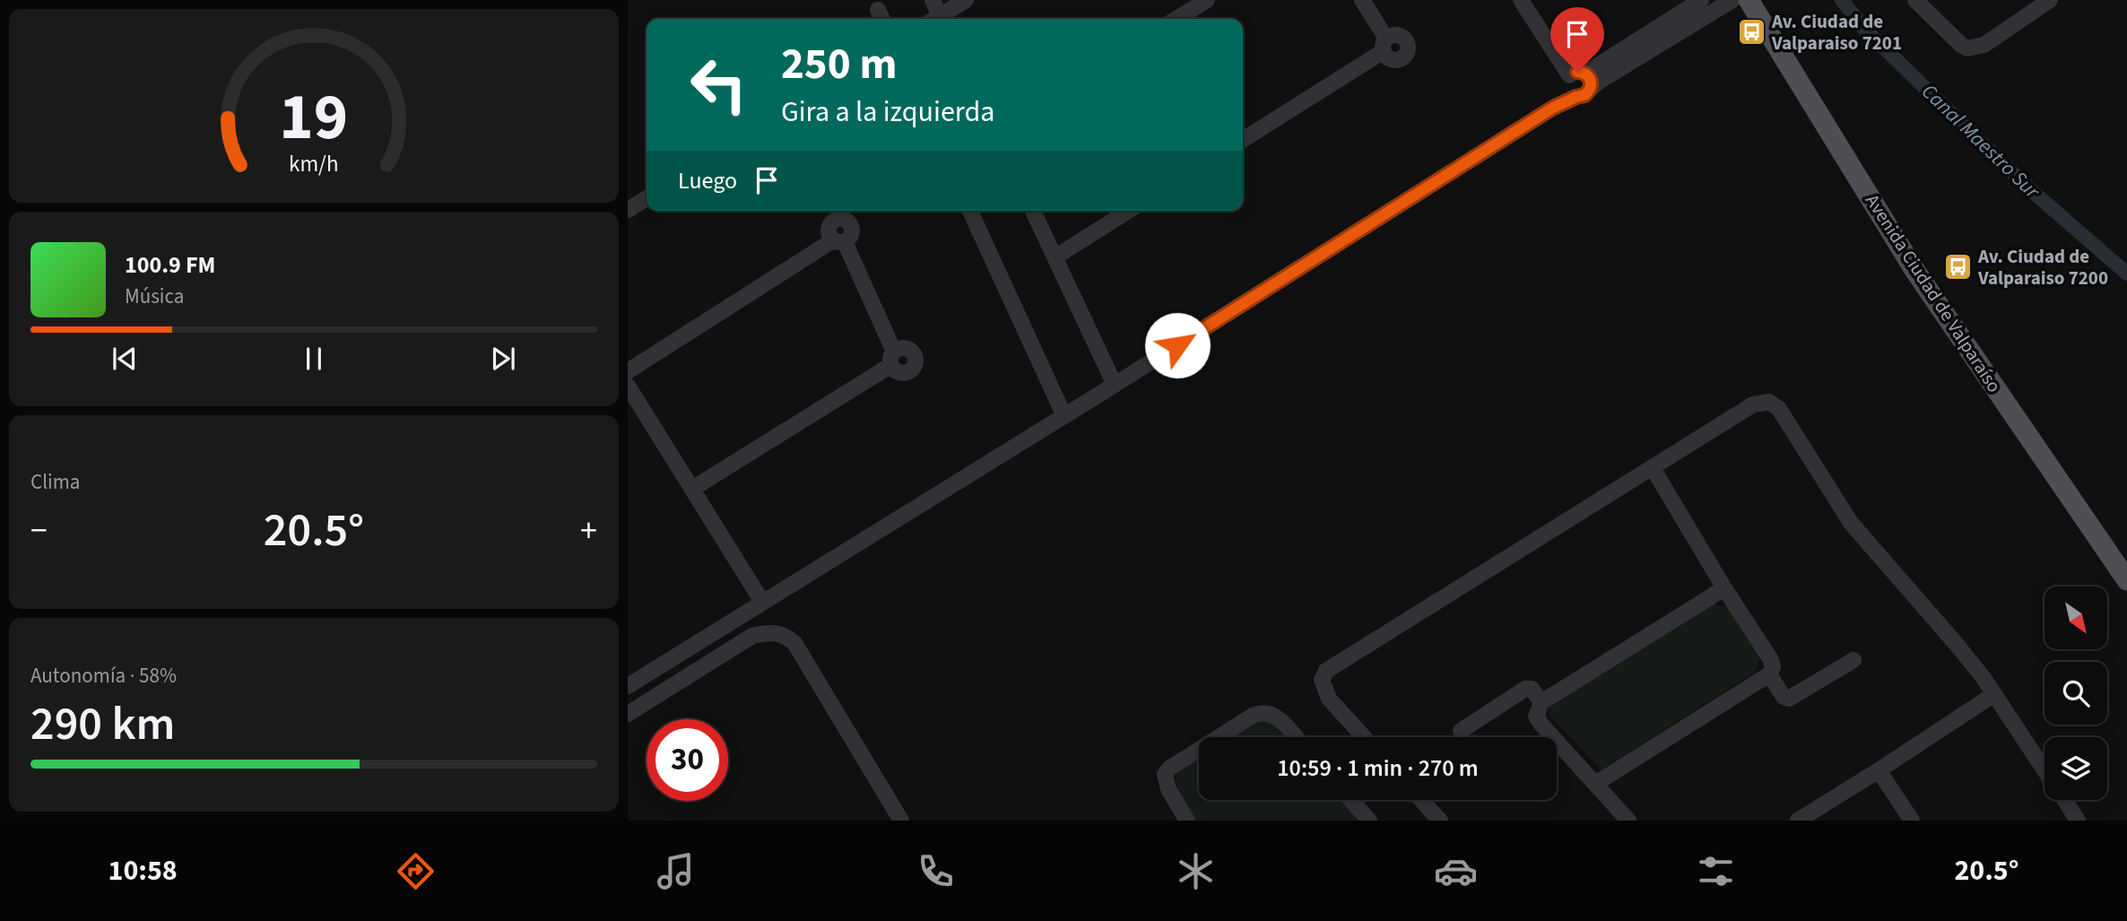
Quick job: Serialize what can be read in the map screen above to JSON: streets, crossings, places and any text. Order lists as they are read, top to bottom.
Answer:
{
  "streets": {
    "main road": ["Avenida Ciudad de Valparaíso"]
  },
  "water": ["Canal Maestro Sur"],
  "places": {
    "bus stop": ["Av. Ciudad de Valparaiso 7201", "Av. Ciudad de Valparaiso 7200"]
  },
  "north": "bottom right",
  "page": {
    "turn": ["250 m", "Gira a la izquierda"],
    "then": "Luego",
    "song": ["100.9 FM", "Música"],
    "tile": [
      "Clima",
      ["Autonomía · 58%", "290 km"]
    ],
    "heat": ["−", "20.5°", "+"],
    "limit": "30",
    "trip": "10:59 · 1 min · 270 m",
    "tabs": ["10:58", "20.5°"],
    "gauge": ["19", "km/h"]
  }
}
